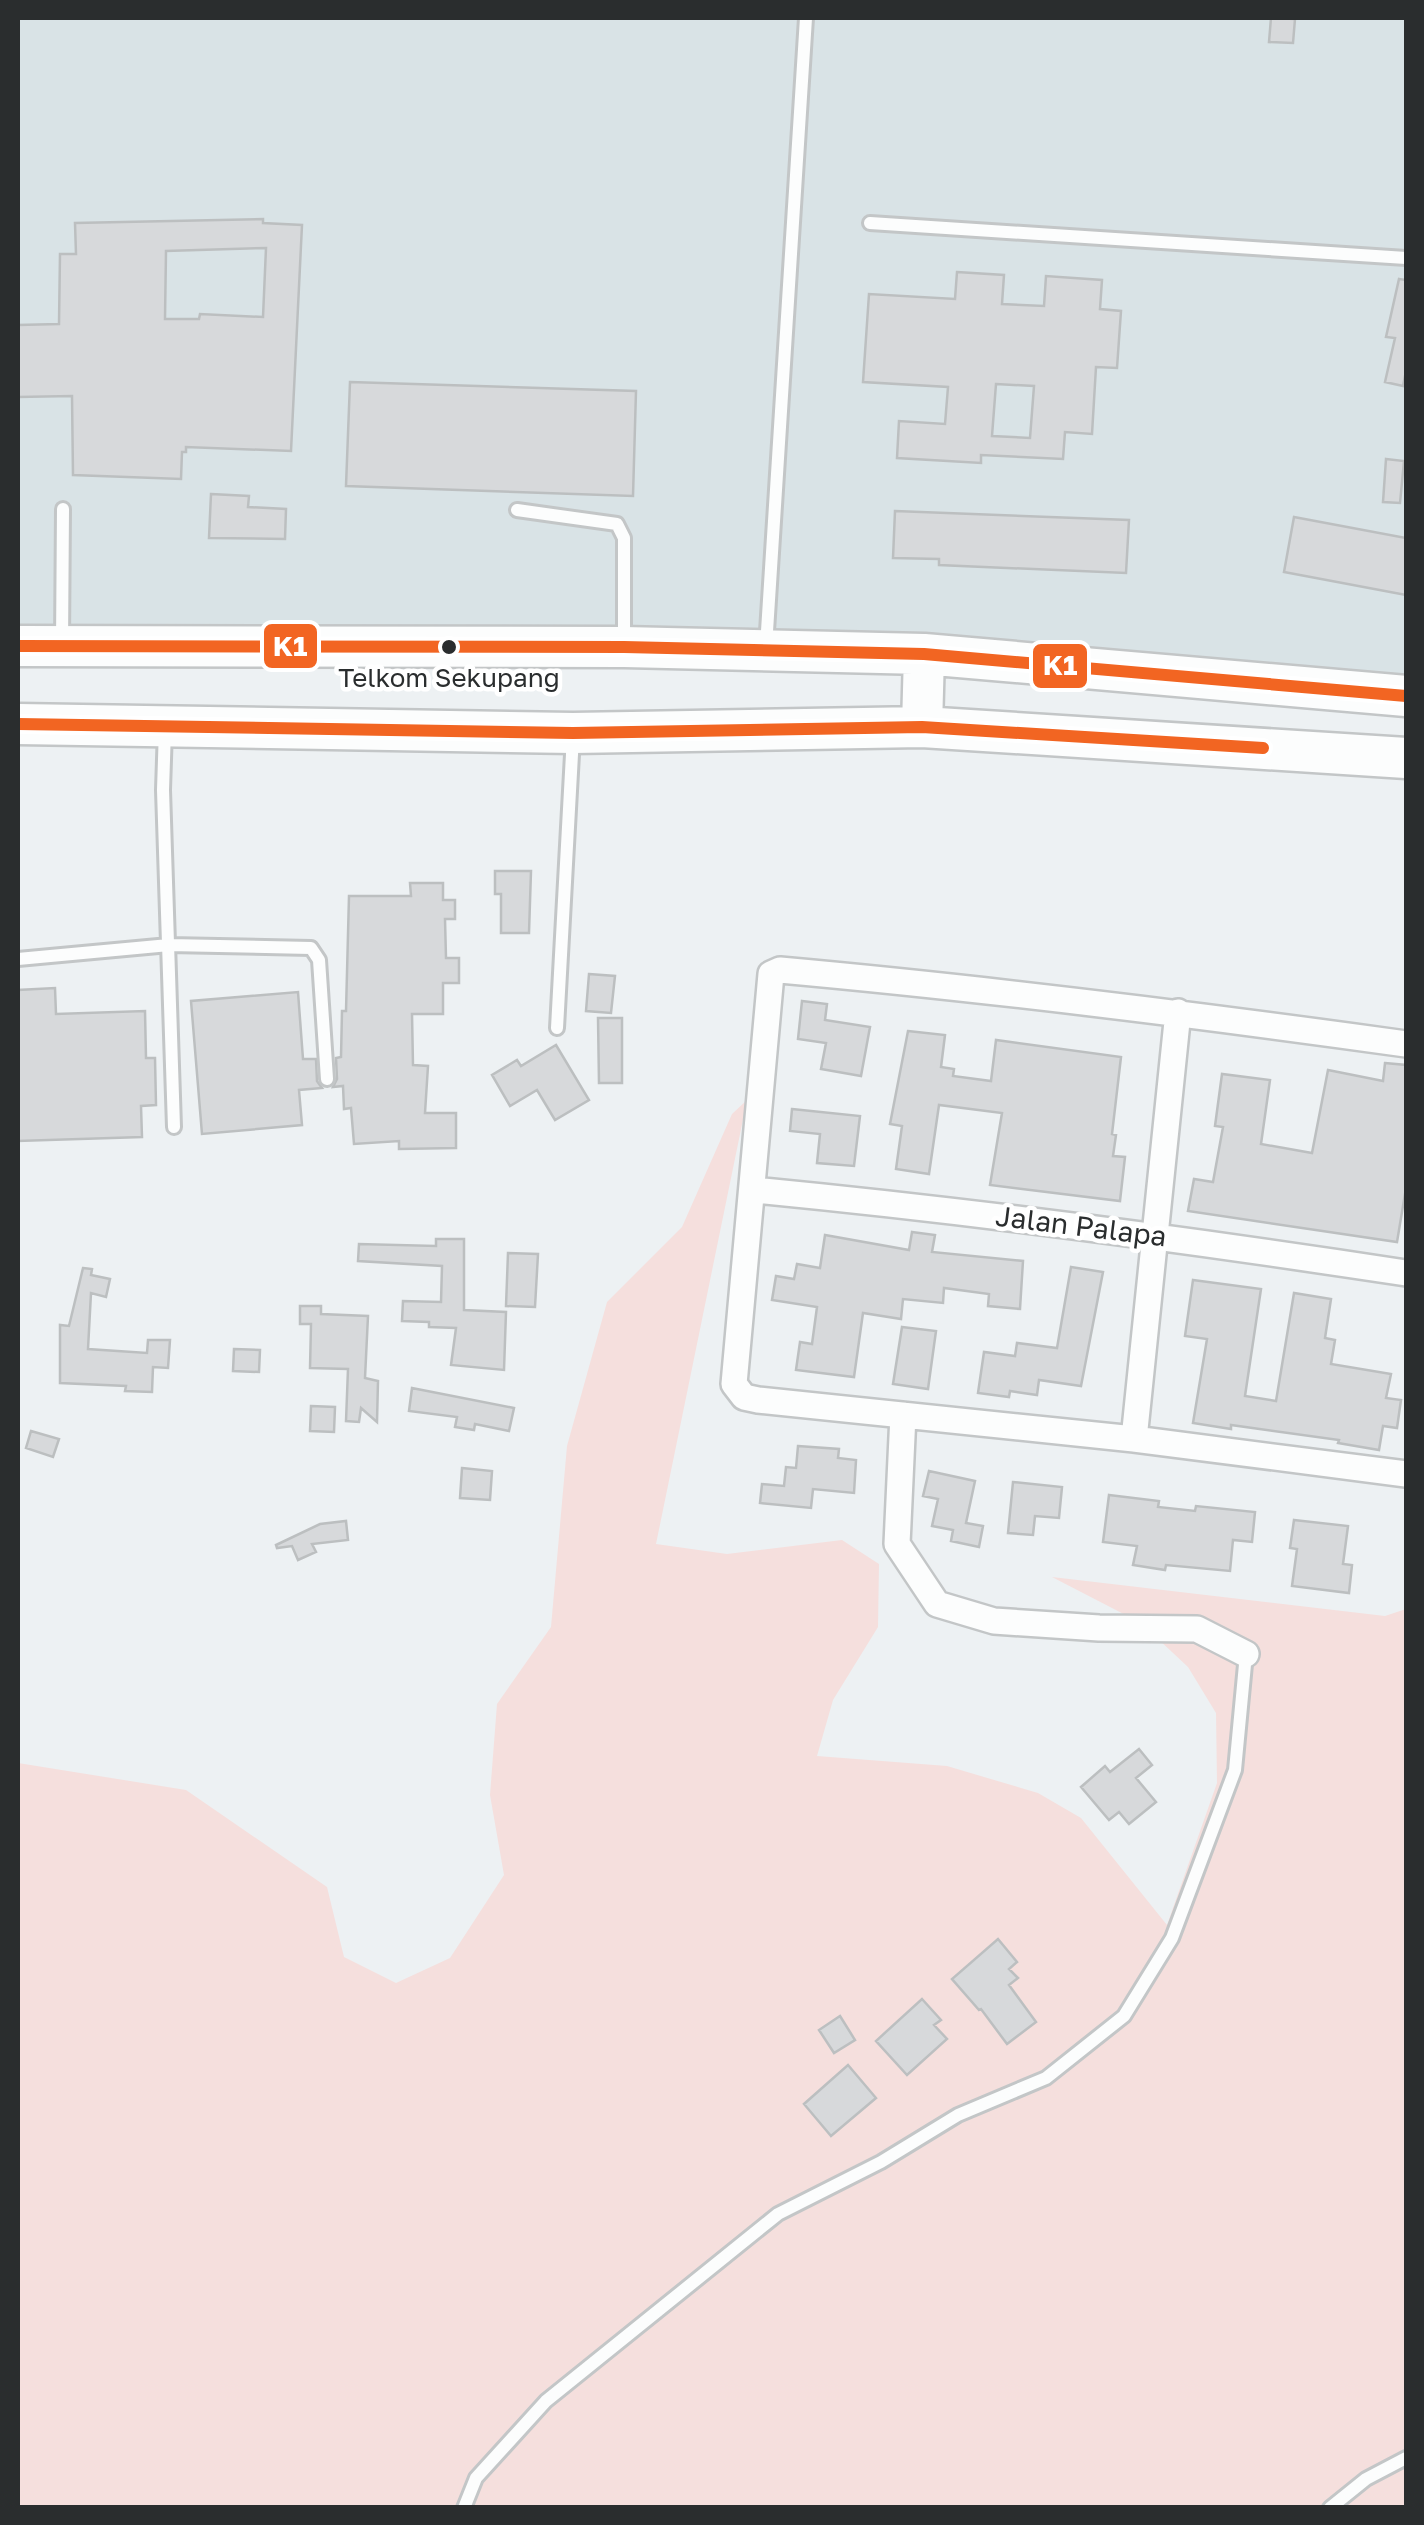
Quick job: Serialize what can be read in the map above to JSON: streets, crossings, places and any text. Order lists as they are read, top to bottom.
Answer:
{
  "streets": {
    "street": ["Jalan Palapa"]
  },
  "places": ["Telkom Sekupang"],
  "lines": ["transit line K1"]
}
